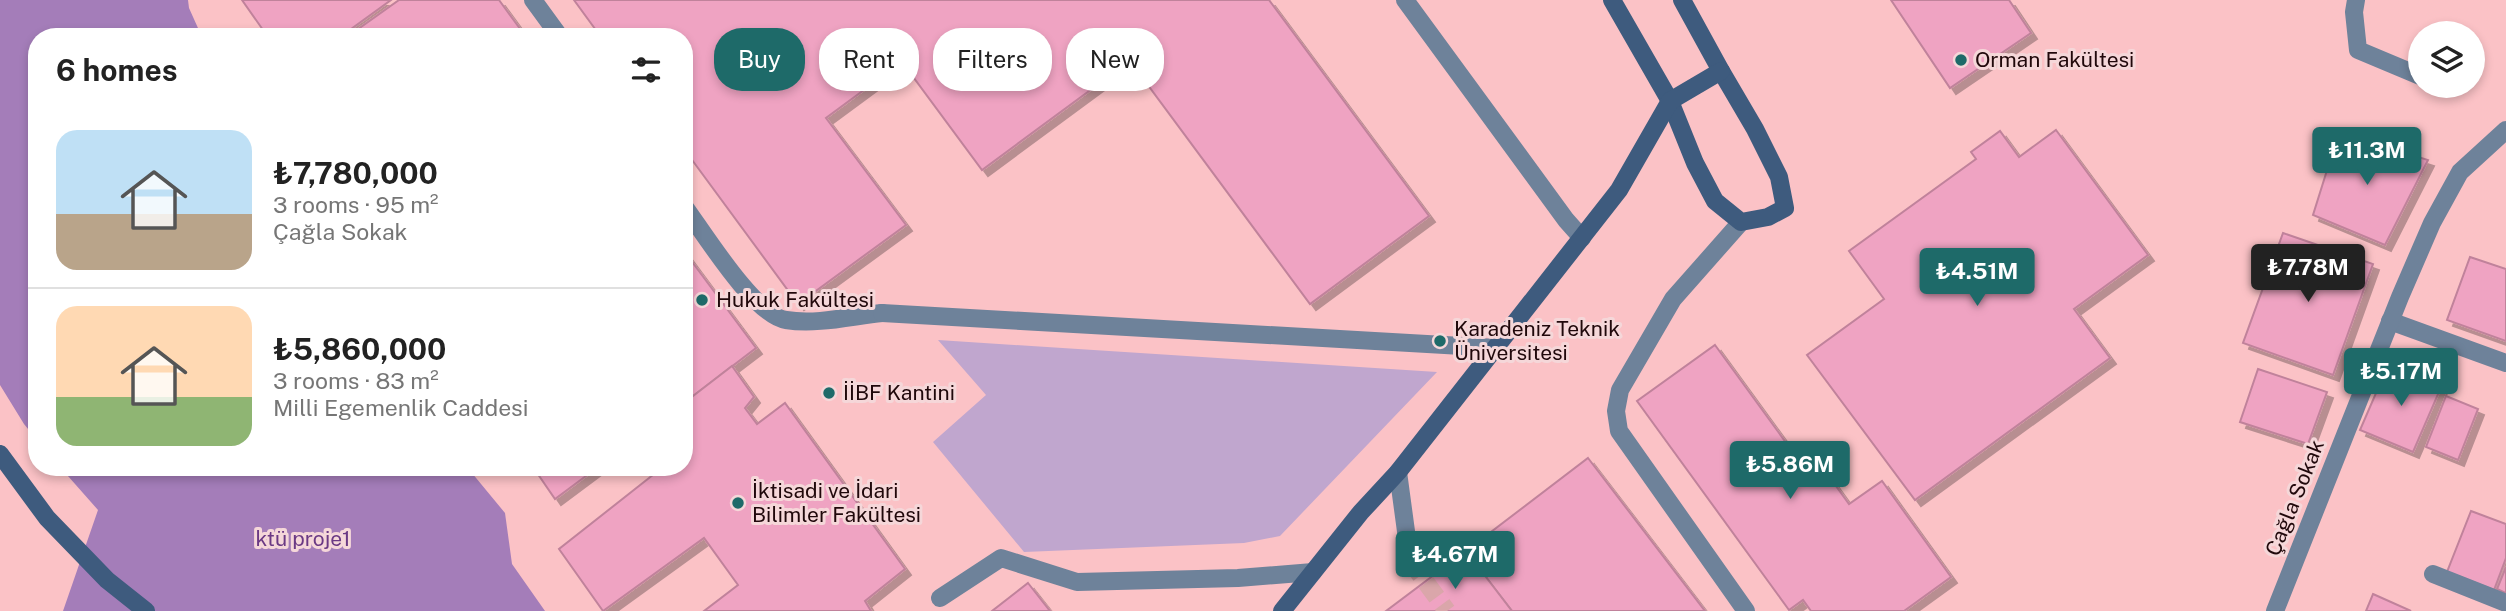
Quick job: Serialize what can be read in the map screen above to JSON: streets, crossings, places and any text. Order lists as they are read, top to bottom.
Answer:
{
  "streets": {
    "street": ["Çağla Sokak"]
  },
  "parks": ["ktü proje1"],
  "places": [
    "Orman Fakültesi",
    "Hukuk Fakültesi",
    "Karadeniz Teknik Üniversitesi",
    "İİBF Kantini",
    "İktisadi ve İdari Bilimler Fakültesi"
  ],
  "page": {
    "chip": [
      "Buy",
      "Rent",
      "Filters",
      "New"
    ],
    "heading": "6 homes",
    "list": [
      {
        "name": "₺7,780,000",
        "note": "3 rooms · 95 m² · Çağla Sokak"
      },
      {
        "name": "₺5,860,000",
        "note": "3 rooms · 83 m² · Milli Egemenlik Caddesi"
      }
    ],
    "price": [
      "₺11.3M",
      "₺7.78M",
      "₺4.51M",
      "₺5.17M",
      "₺5.86M",
      "₺4.67M"
    ]
  }
}
